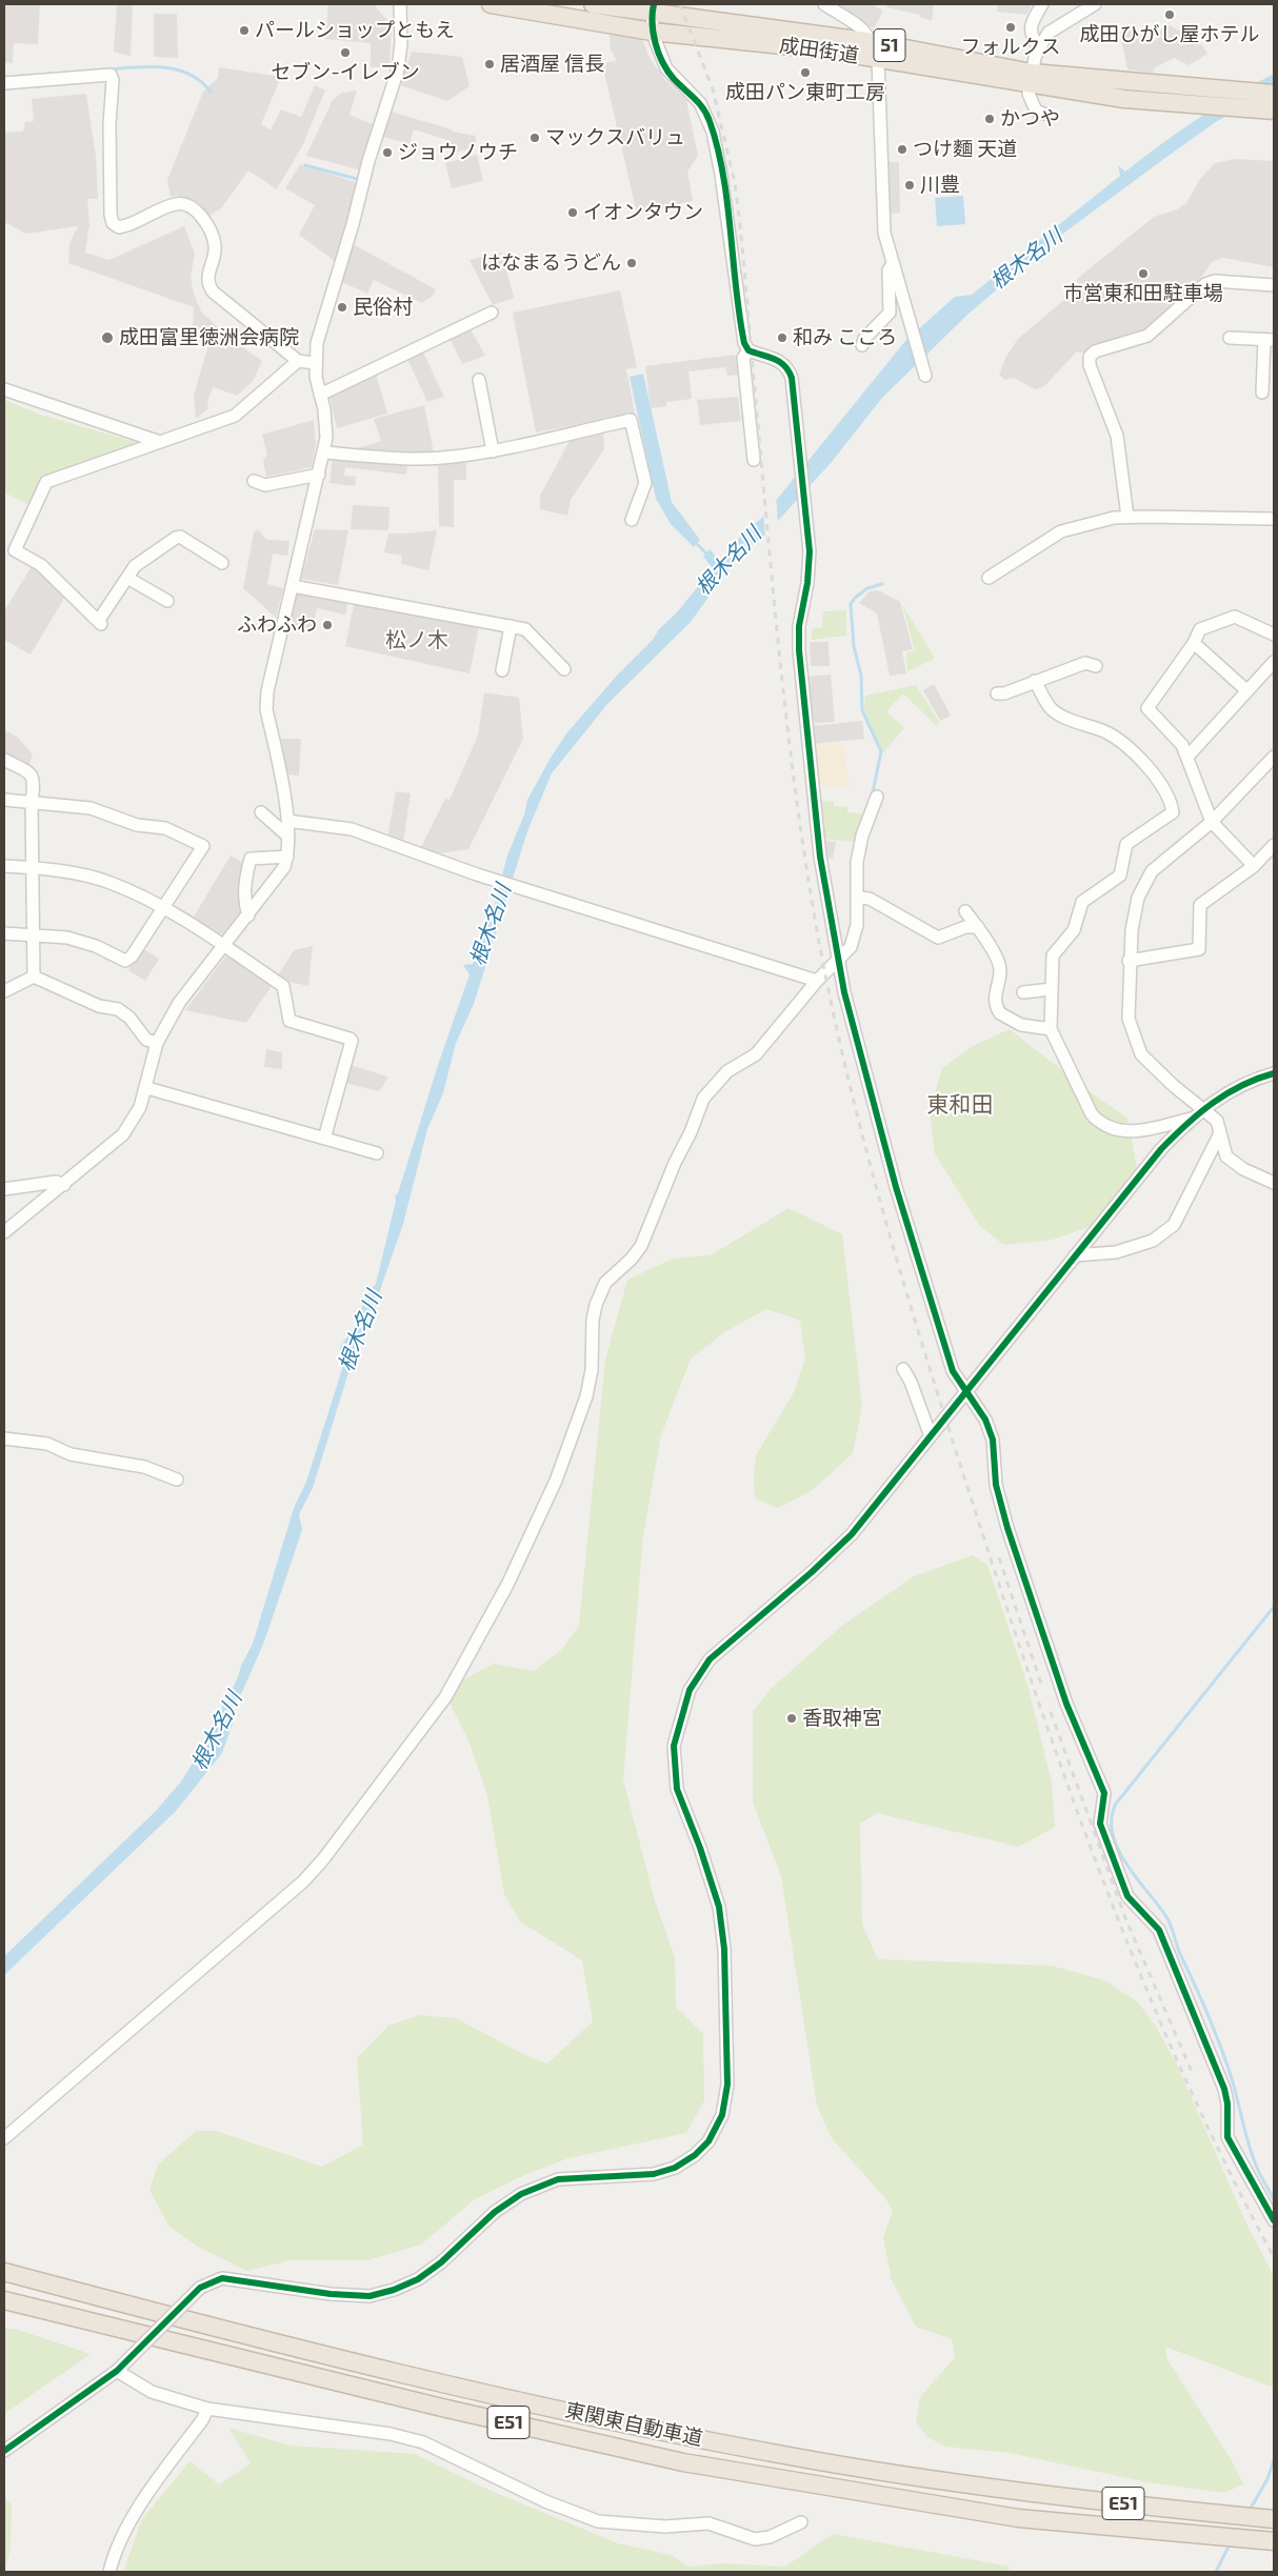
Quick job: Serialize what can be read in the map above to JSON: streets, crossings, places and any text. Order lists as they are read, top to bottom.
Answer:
{
  "streets": {
    "highway": [
      "51",
      "成田街道",
      "E51",
      "東関東自動車道"
    ]
  },
  "districts": ["松ノ木", "東和田"],
  "water": ["根木名川"],
  "places": [
    "成田ひがし屋ホテル",
    "フォルクス",
    "パールショップともえ",
    "セブン-イレブン",
    "居酒屋 信長",
    "成田パン東町工房",
    "かつや",
    "マックスバリュ",
    "つけ麵 天道",
    "ジョウノウチ",
    "川豊",
    "イオンタウン",
    "はなまるうどん",
    "市営東和田駐車場",
    "民俗村",
    "成田富里徳洲会病院",
    "和み こころ",
    "ふわふわ",
    "香取神宮"
  ]
}
